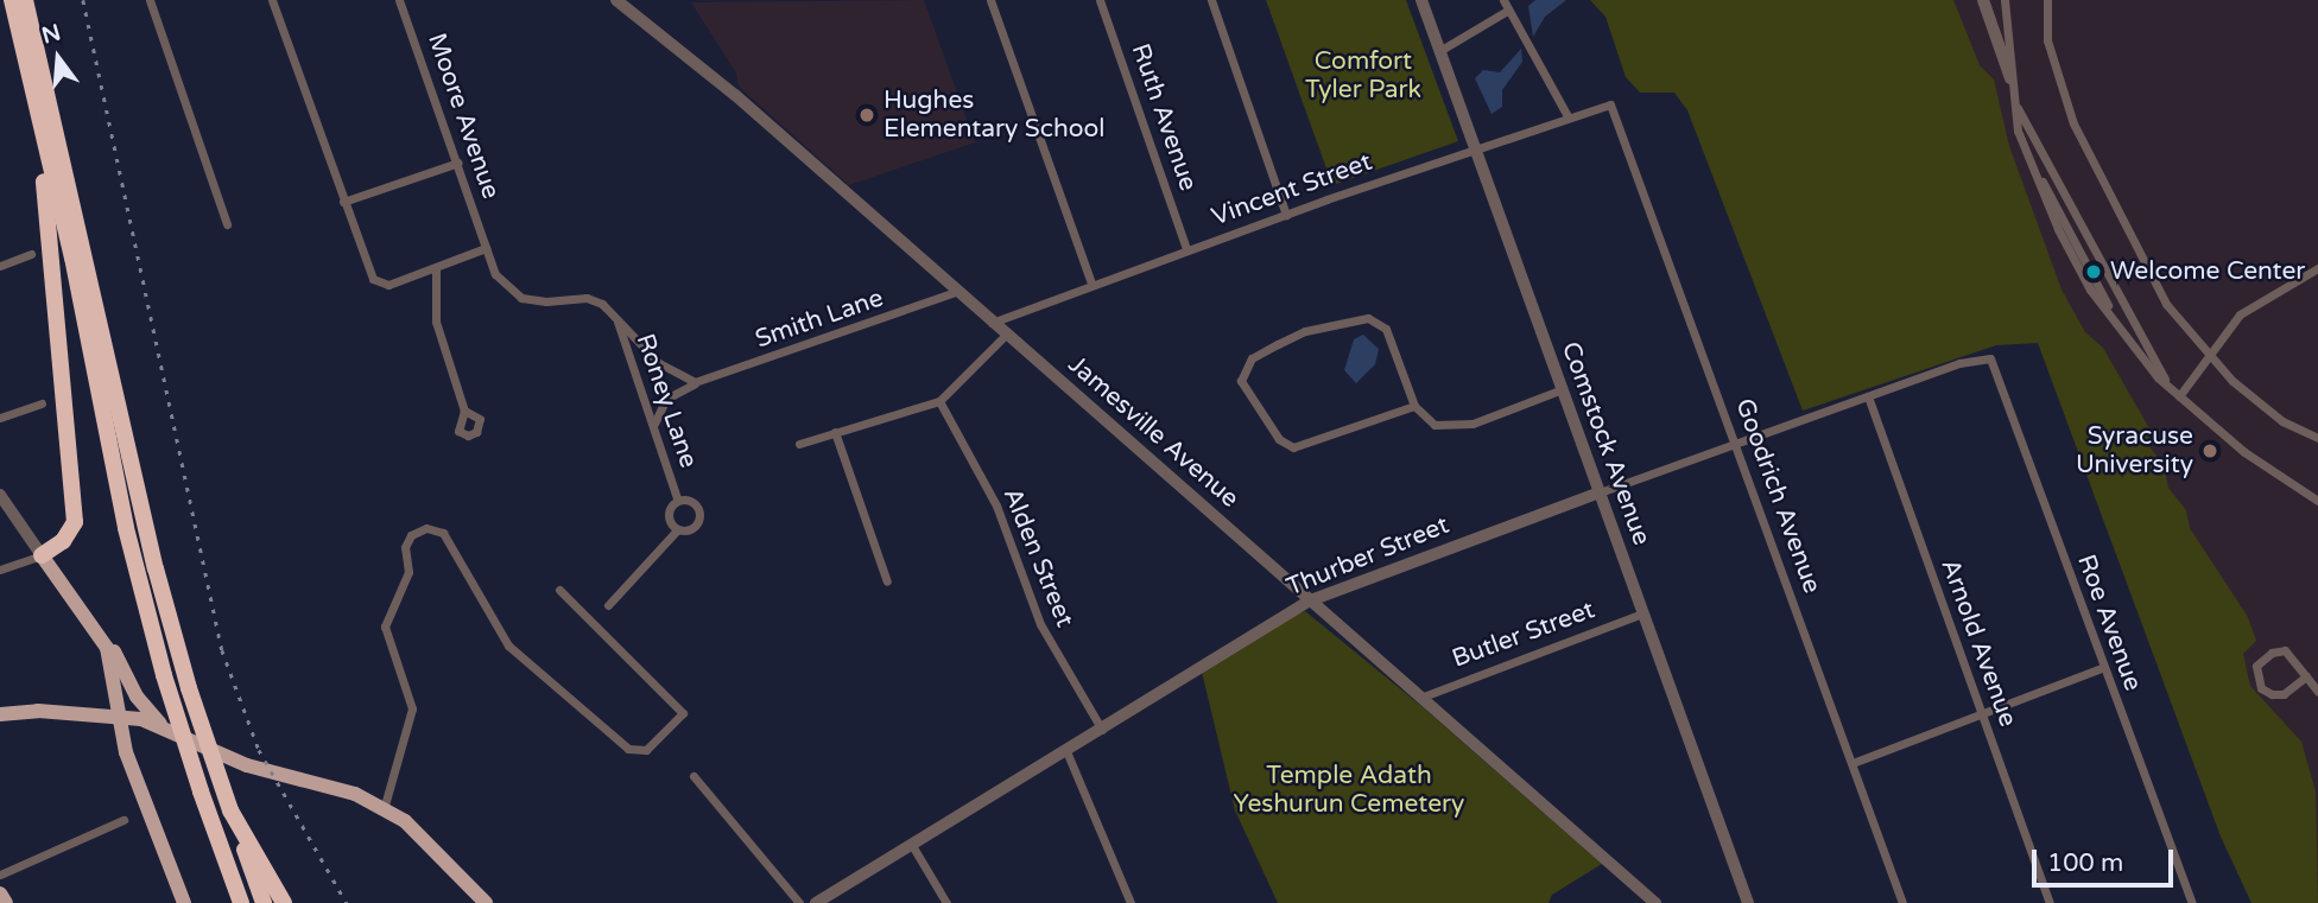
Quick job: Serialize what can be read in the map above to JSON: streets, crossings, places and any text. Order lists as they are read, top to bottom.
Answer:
{
  "streets": {
    "street": [
      "Moore Avenue",
      "Ruth Avenue",
      "Vincent Street",
      "Smith Lane",
      "Roney Lane",
      "Jamesville Avenue",
      "Comstock Avenue",
      "Goodrich Avenue",
      "Thurber Street",
      "Alden Street",
      "Roe Avenue",
      "Butler Street",
      "Arnold Avenue"
    ]
  },
  "crossings": [
    ["Ruth Avenue", "Vincent Street"],
    ["Vincent Street", "Jamesville Avenue"],
    ["Vincent Street", "Comstock Avenue"],
    ["Vincent Street", "Goodrich Avenue"],
    ["Smith Lane", "Roney Lane"],
    ["Smith Lane", "Jamesville Avenue"],
    ["Jamesville Avenue", "Thurber Street"],
    ["Jamesville Avenue", "Butler Street"],
    ["Comstock Avenue", "Thurber Street"],
    ["Comstock Avenue", "Butler Street"],
    ["Goodrich Avenue", "Thurber Street"],
    ["Thurber Street", "Alden Street"],
    ["Thurber Street", "Roe Avenue"],
    ["Thurber Street", "Arnold Avenue"]
  ],
  "parks": ["Comfort Tyler Park", "Temple Adath Yeshurun Cemetery"],
  "places": ["Hughes Elementary School", "Welcome Center", "Syracuse University"],
  "scale_bar": "100 m",
  "north": "top"
}
